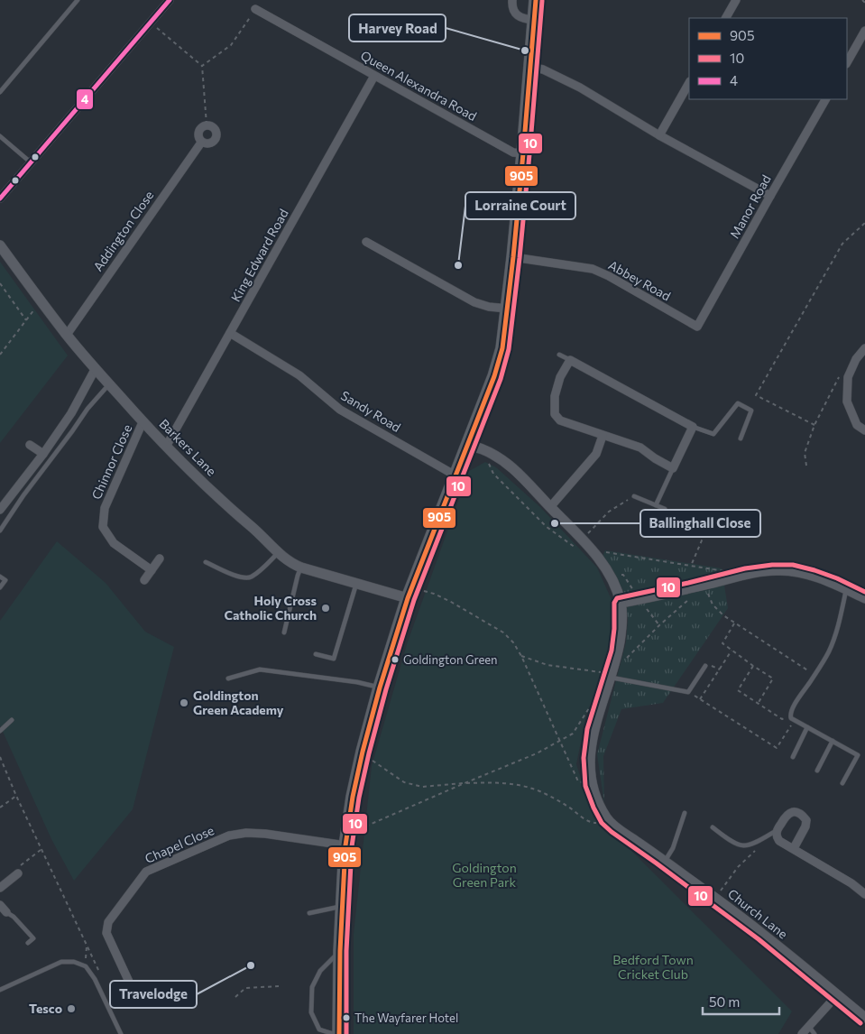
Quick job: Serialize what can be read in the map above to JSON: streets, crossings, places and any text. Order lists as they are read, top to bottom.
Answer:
{
  "streets": {
    "street": [
      "Queen Alexandra Road",
      "Manor Road",
      "Addington Close",
      "King Edward Road",
      "Abbey Road",
      "Sandy Road",
      "Barkers Lane",
      "Chinnor Close",
      "Chapel Close",
      "Church Lane"
    ]
  },
  "crossings": [
    ["Queen Alexandra Road", "King Edward Road"],
    ["Manor Road", "Abbey Road"],
    ["Addington Close", "Barkers Lane"],
    ["King Edward Road", "Sandy Road"],
    ["King Edward Road", "Barkers Lane"],
    ["Barkers Lane", "Chinnor Close"]
  ],
  "parks": ["Goldington Green Park", "Bedford Town Cricket Club"],
  "places": [
    "Harvey Road",
    "Lorraine Court",
    "Ballinghall Close",
    "Holy Cross Catholic Church",
    "Goldington Green",
    "Goldington Green Academy",
    "Travelodge",
    "Tesco",
    "The Wayfarer Hotel"
  ],
  "lines": ["transit line 905", "transit line 4", "transit line 10"],
  "legend": ["905", "10", "4"],
  "scale_bar": "50 m"
}
